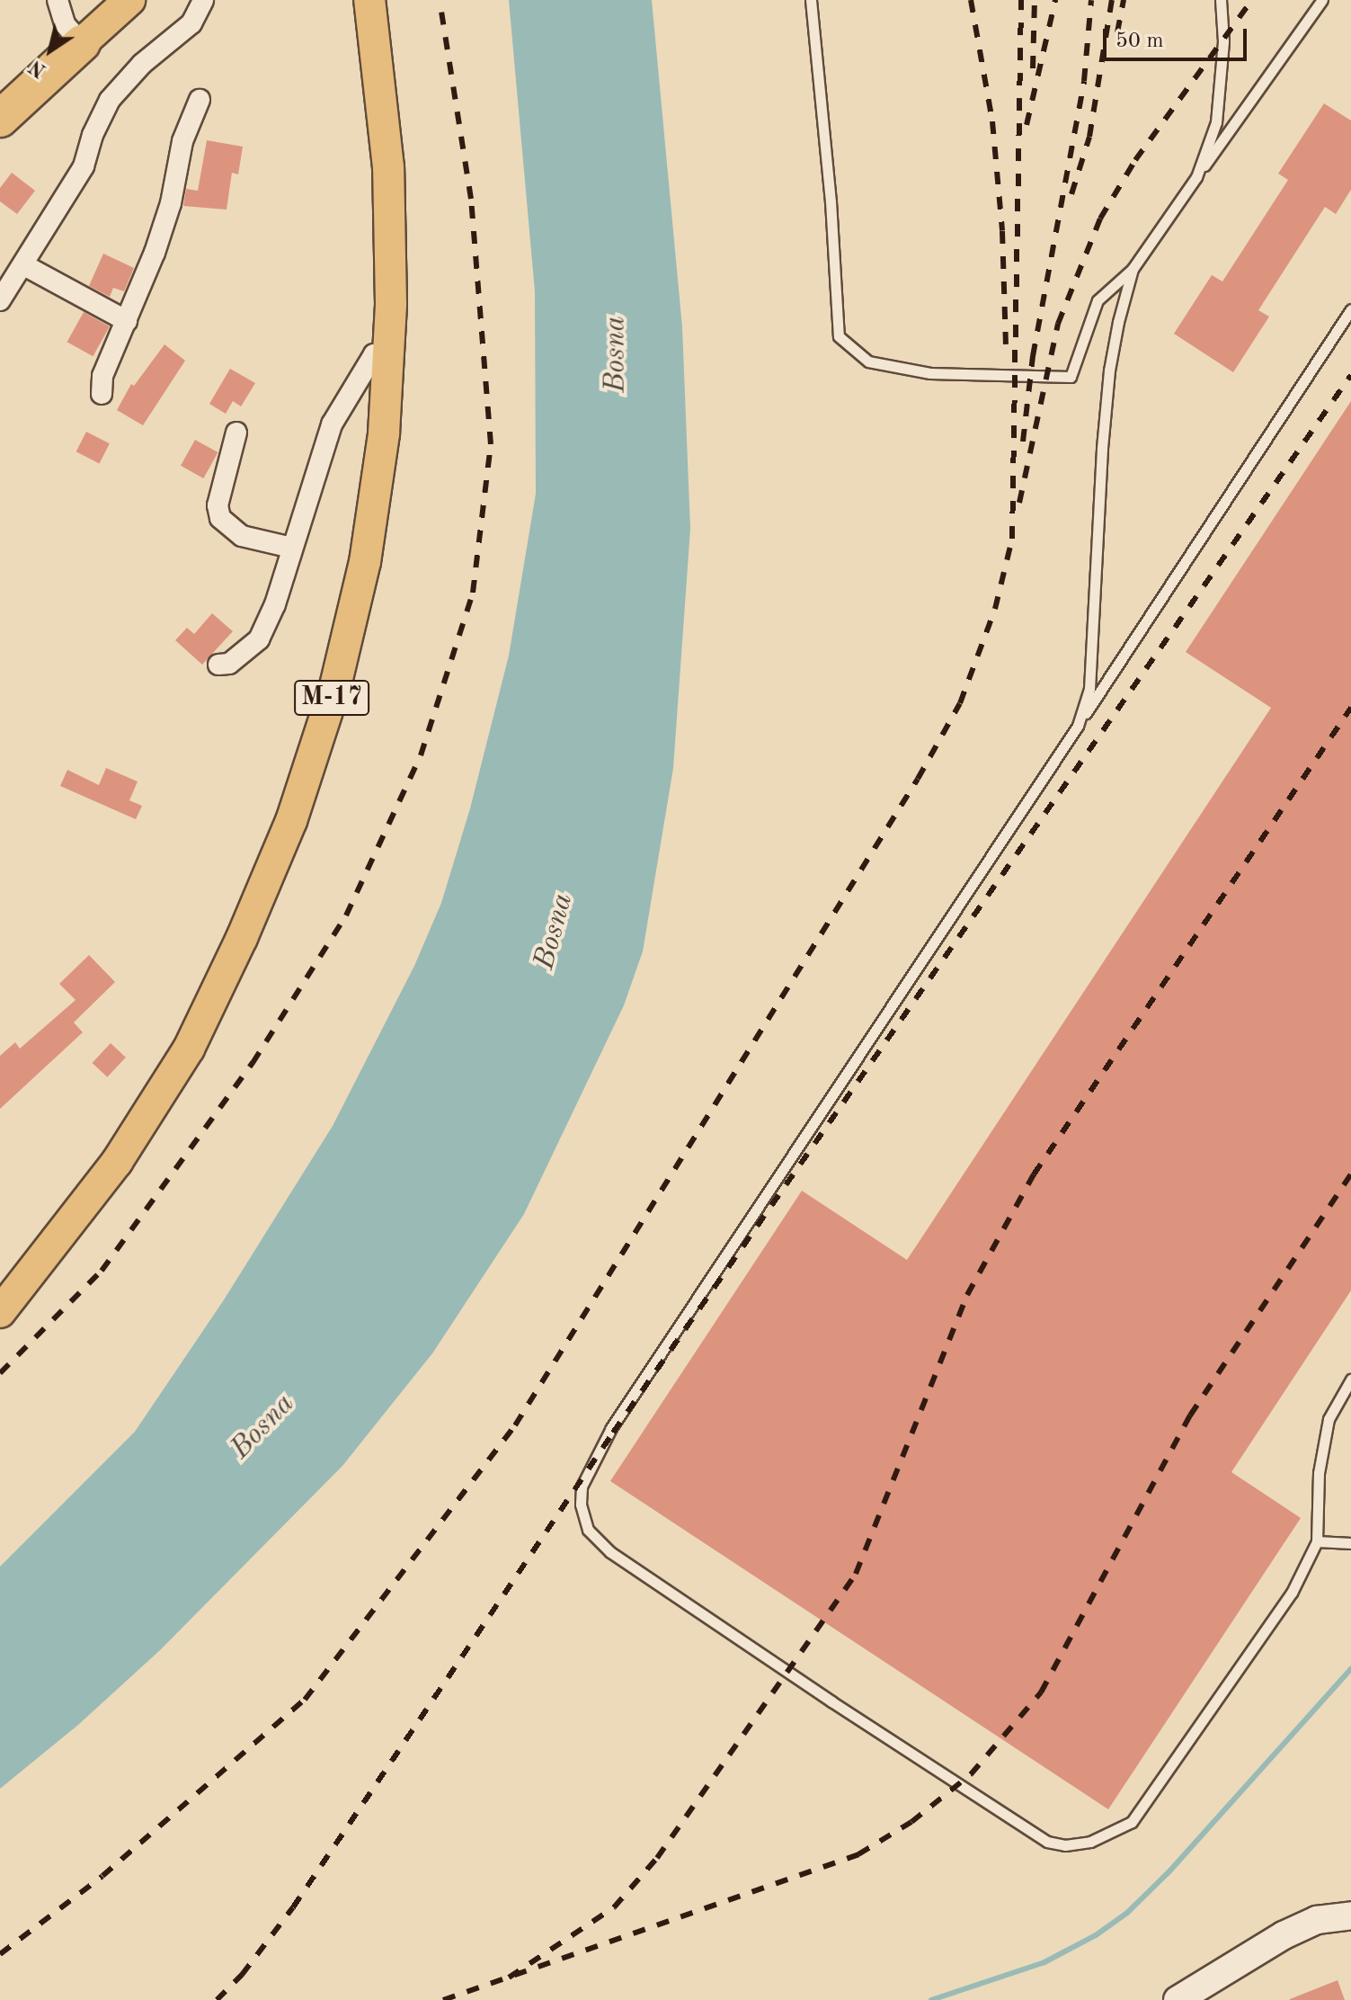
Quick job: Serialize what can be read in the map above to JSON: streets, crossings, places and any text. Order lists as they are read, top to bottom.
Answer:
{
  "streets": {
    "main road": ["M-17"]
  },
  "water": ["Bosna"],
  "scale_bar": "50 m",
  "north": "bottom left"
}
